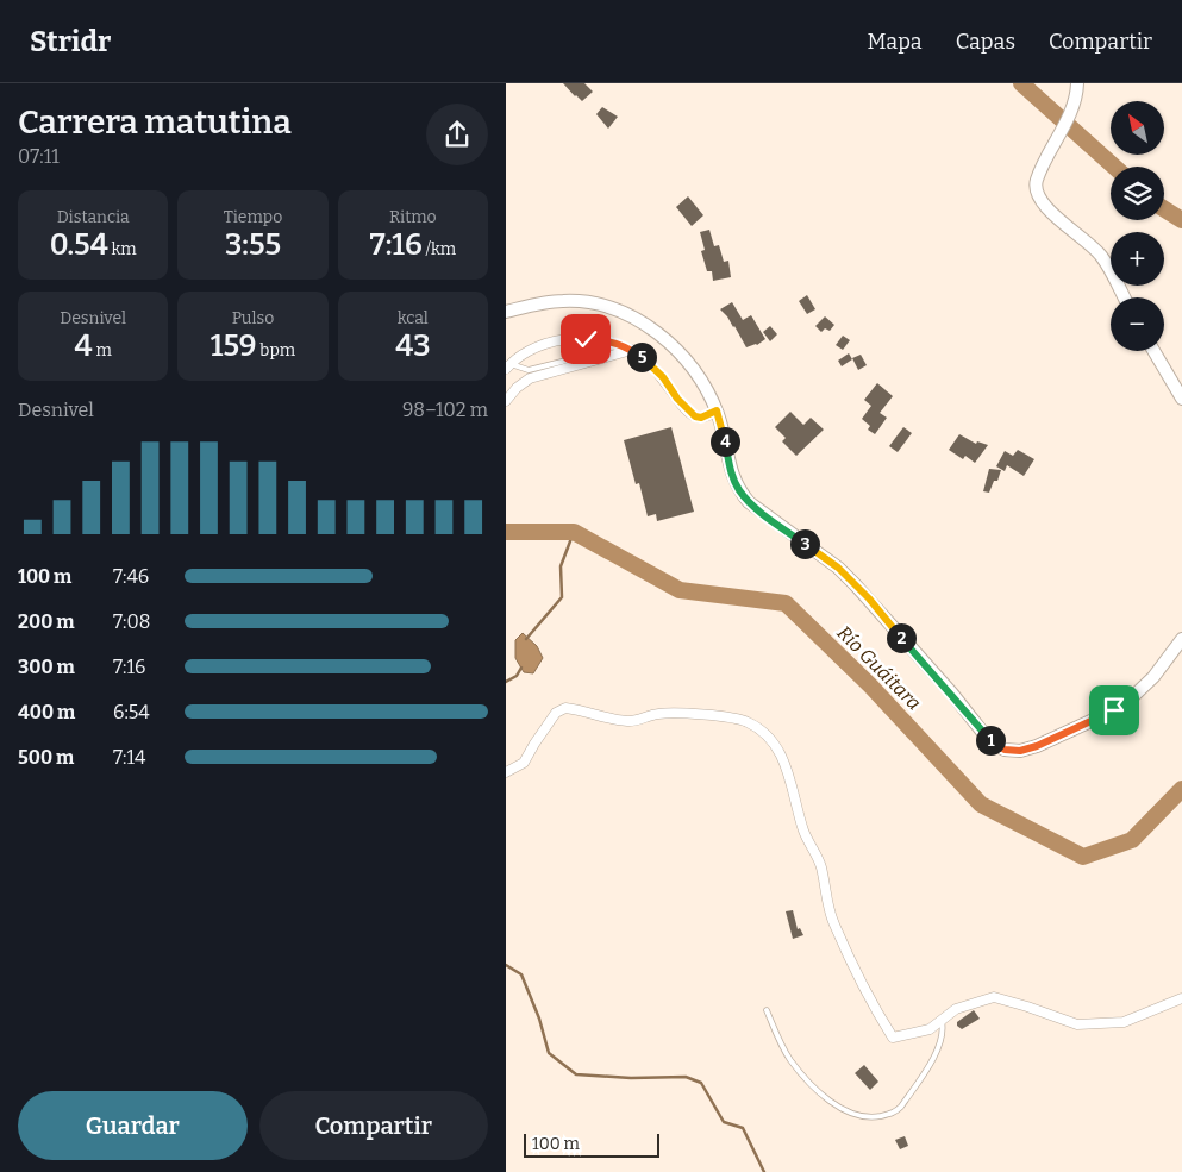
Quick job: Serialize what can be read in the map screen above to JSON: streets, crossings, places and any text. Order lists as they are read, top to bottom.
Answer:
{
  "water": ["Río Guáitara"],
  "scale_bar": "100 m",
  "north": "top left",
  "page": {
    "header": "Stridr",
    "nav": ["Mapa", "Capas", "Compartir"],
    "heading": ["Carrera matutina", "07:11"],
    "map_buttons": ["+", "−"],
    "stats": [
      ["Distancia", "0.54 km"],
      ["Tiempo", "3:55"],
      ["Ritmo", "7:16 /km"],
      ["Desnivel", "4 m"],
      ["Pulso", "159 bpm"],
      ["kcal", "43"]
    ],
    "pins": [
      "5",
      "4",
      "3",
      "2",
      "1"
    ],
    "chart": ["Desnivel", "98–102 m"],
    "list": [
      {
        "name": "100 m",
        "note": "7:46"
      },
      {
        "name": "200 m",
        "note": "7:08"
      },
      {
        "name": "300 m",
        "note": "7:16"
      },
      {
        "name": "400 m",
        "note": "6:54"
      },
      {
        "name": "500 m",
        "note": "7:14"
      }
    ],
    "buttons": ["Guardar", "Compartir"],
    "scale": "100 m"
  }
}
